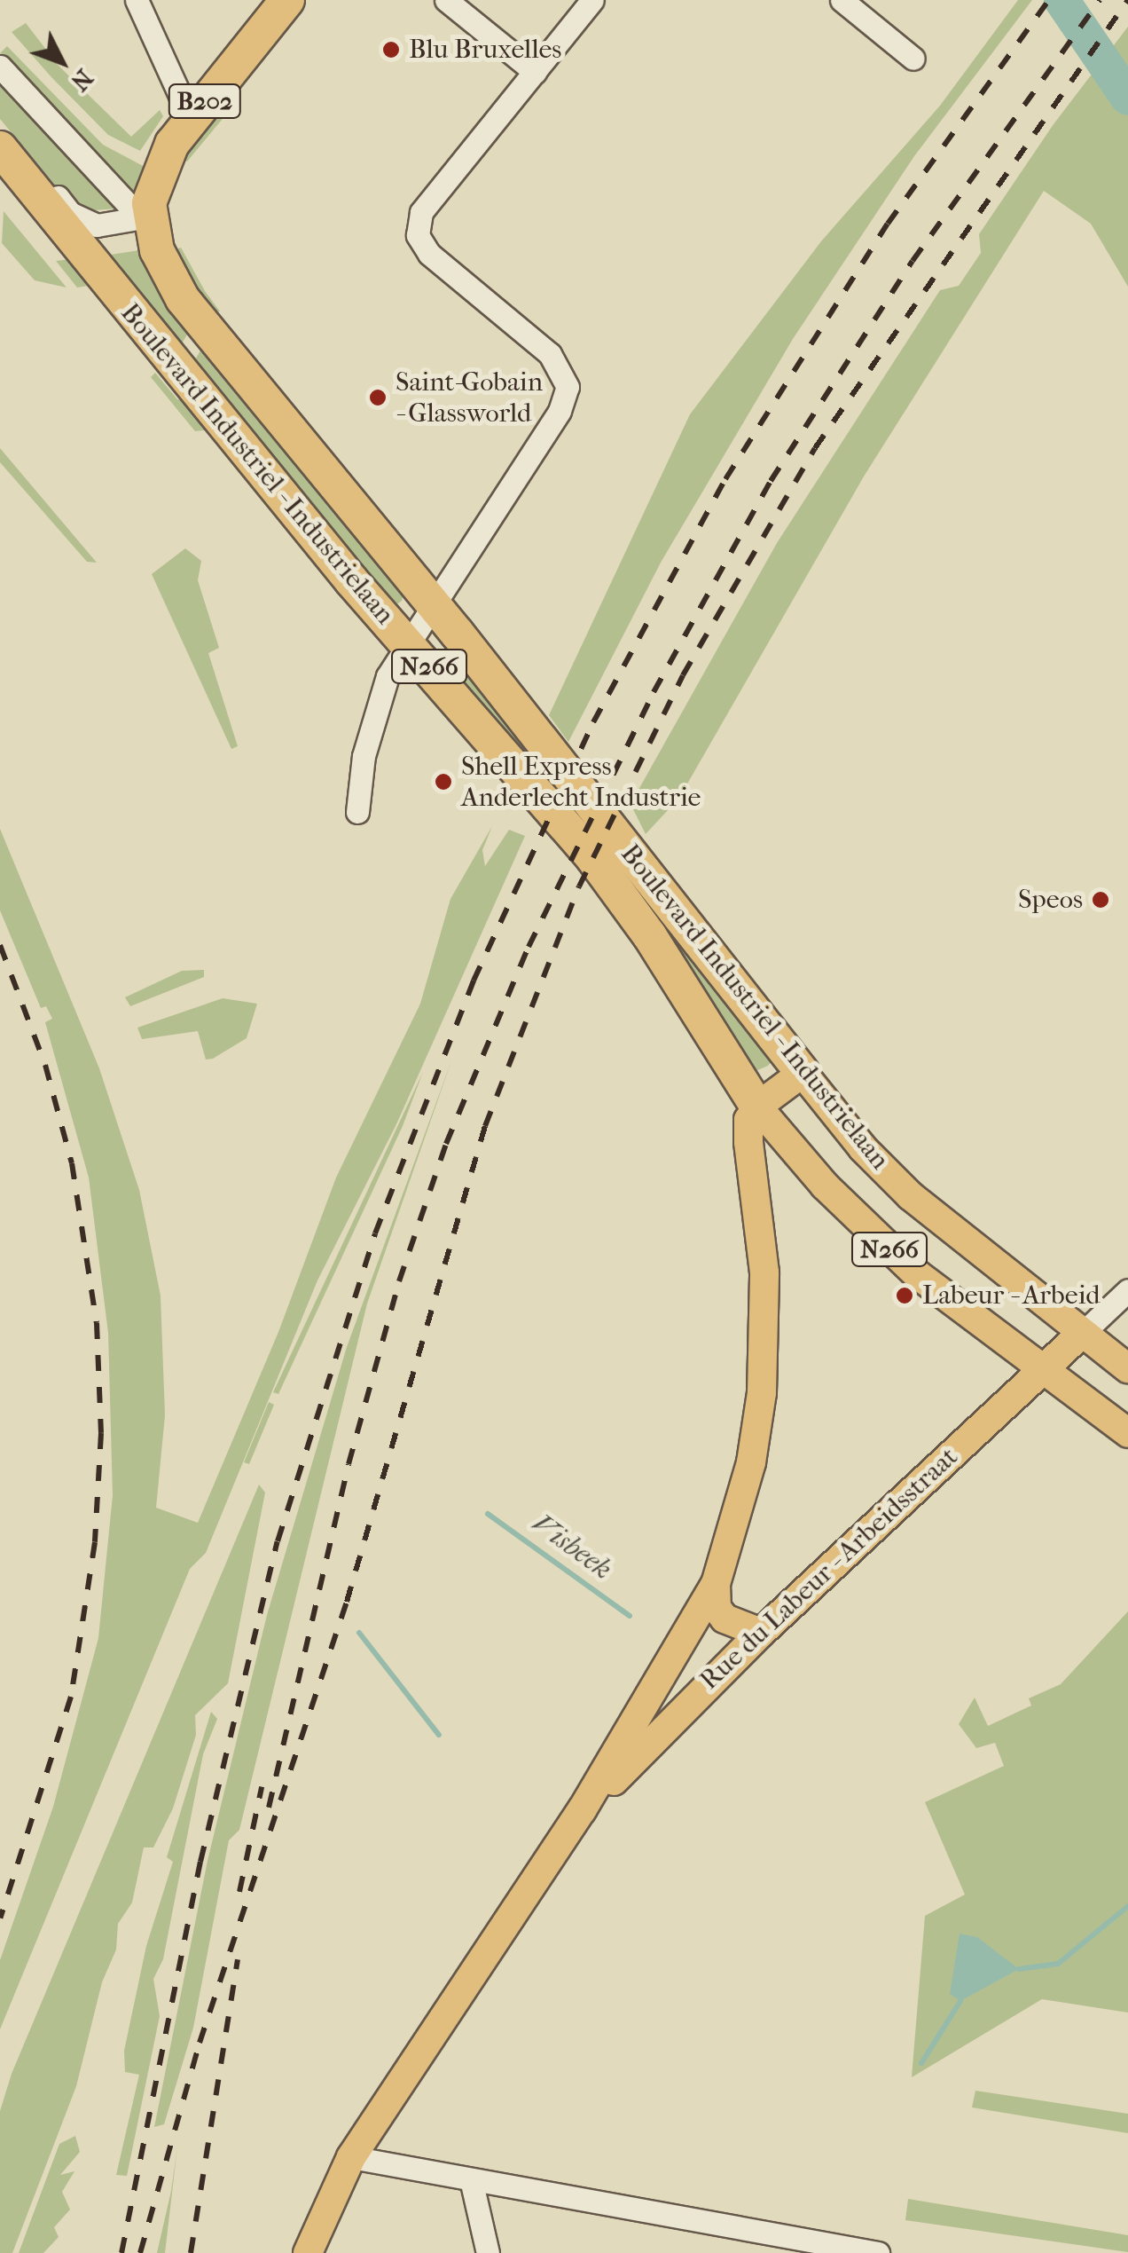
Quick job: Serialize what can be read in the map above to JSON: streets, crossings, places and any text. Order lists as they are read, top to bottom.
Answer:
{
  "streets": {
    "highway": ["B202", "Boulevard Industriel - Industrielaan", "N266"],
    "main road": ["Rue du Labeur - Arbeidsstraat"]
  },
  "crossings": [
    ["B202", "Boulevard Industriel - Industrielaan"],
    ["Boulevard Industriel - Industrielaan", "Rue du Labeur - Arbeidsstraat"]
  ],
  "water": ["Visbeek"],
  "places": [
    "Blu Bruxelles",
    "Saint-Gobain - Glassworld",
    "Shell Express Anderlecht Industrie",
    "Speos",
    "Labeur - Arbeid"
  ],
  "north": "bottom right"
}
